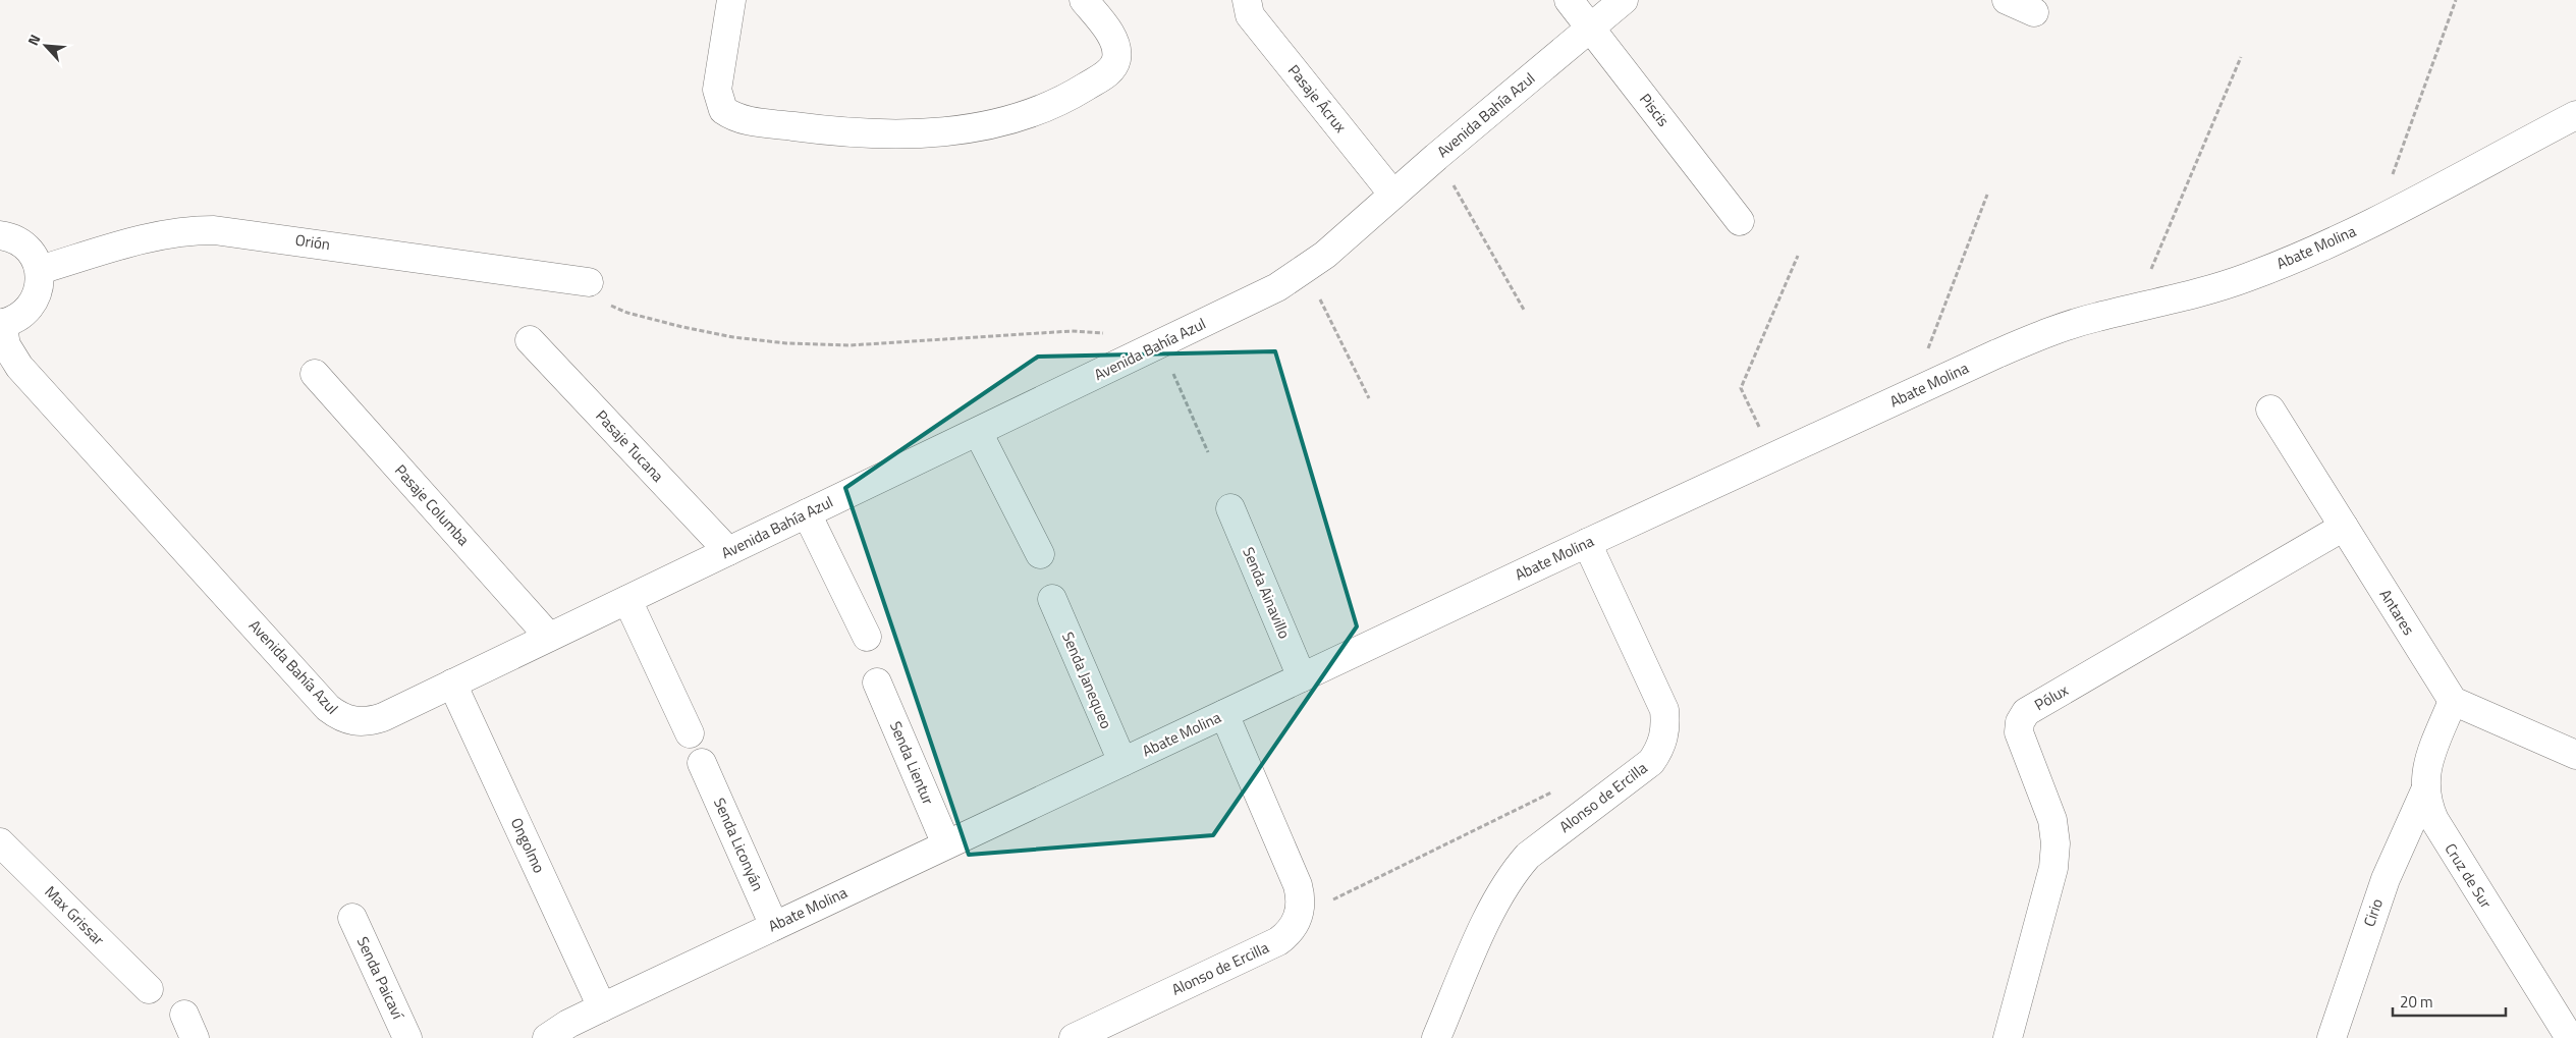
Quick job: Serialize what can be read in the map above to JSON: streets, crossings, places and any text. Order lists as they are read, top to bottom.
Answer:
{
  "streets": {
    "street": [
      "Pasaje Ácrux",
      "Piscis",
      "Avenida Bahía Azul",
      "Orión",
      "Abate Molina",
      "Pasaje Tucana",
      "Pasaje Columba",
      "Senda Ainavillo",
      "Antares",
      "Senda Janequeo",
      "Pólux",
      "Senda Lientur",
      "Alonso de Ercilla",
      "Senda Liconyán",
      "Ongolmo",
      "Cruz de Sur",
      "Cirio",
      "Max Grissar",
      "Senda Paicaví"
    ]
  },
  "crossings": [
    ["Pasaje Ácrux", "Avenida Bahía Azul"],
    ["Piscis", "Avenida Bahía Azul"],
    ["Avenida Bahía Azul", "Orión"],
    ["Avenida Bahía Azul", "Pasaje Tucana"],
    ["Avenida Bahía Azul", "Pasaje Columba"],
    ["Avenida Bahía Azul", "Ongolmo"],
    ["Abate Molina", "Senda Ainavillo"],
    ["Abate Molina", "Senda Janequeo"],
    ["Abate Molina", "Senda Lientur"],
    ["Abate Molina", "Alonso de Ercilla"],
    ["Abate Molina", "Senda Liconyán"],
    ["Abate Molina", "Ongolmo"],
    ["Antares", "Pólux"],
    ["Antares", "Cruz de Sur"],
    ["Cruz de Sur", "Cirio"]
  ],
  "scale_bar": "20 m",
  "north": "top left"
}
